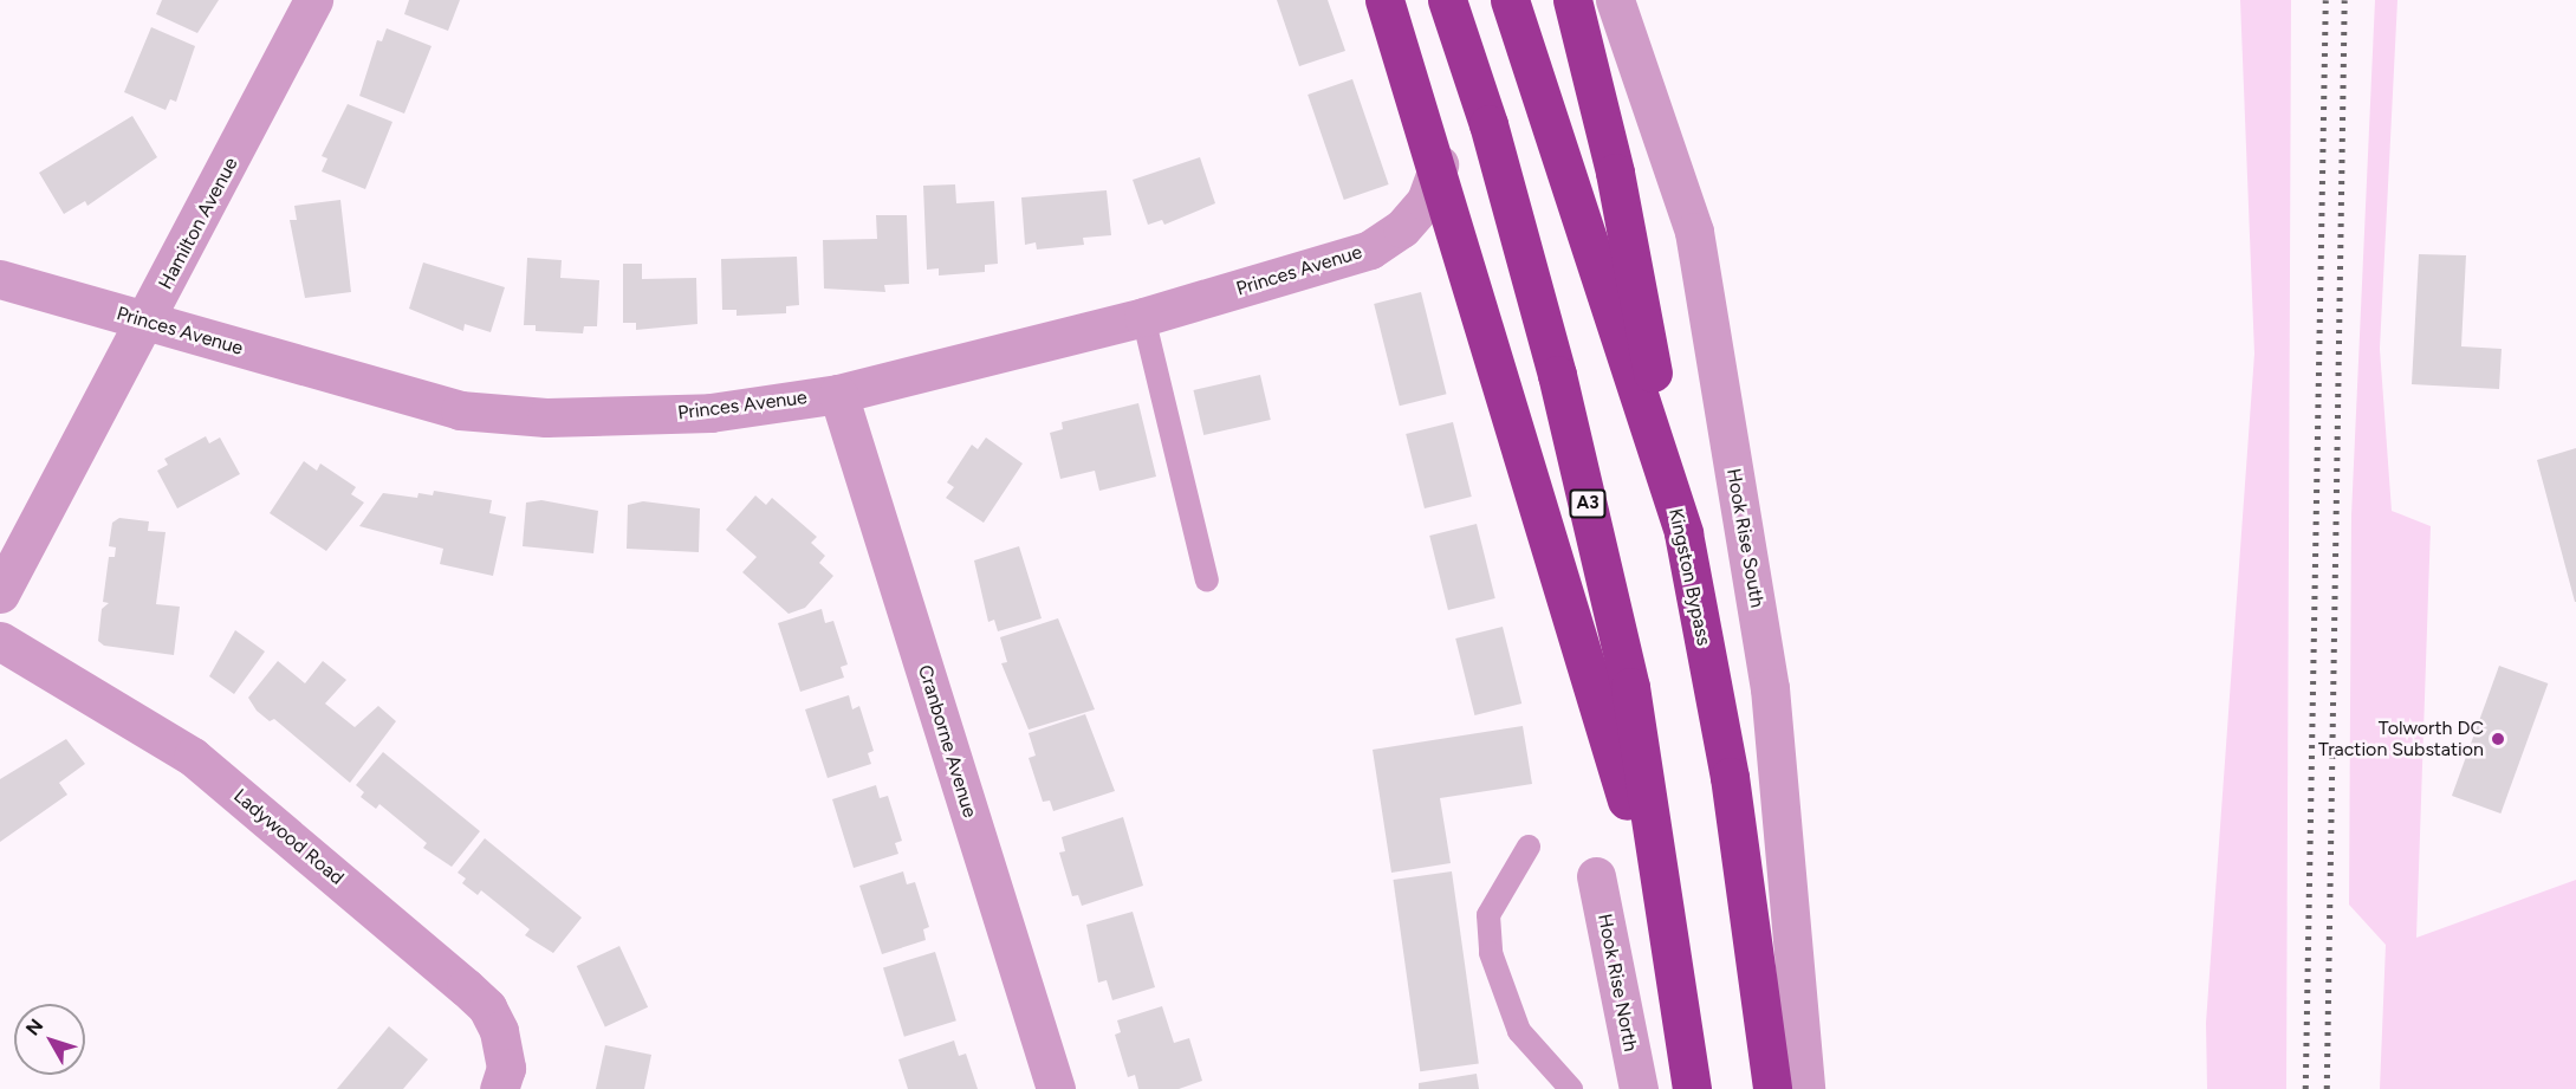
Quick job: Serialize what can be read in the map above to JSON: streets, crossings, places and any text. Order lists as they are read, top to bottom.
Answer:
{
  "streets": {
    "highway": ["A3", "Kingston Bypass"],
    "street": [
      "Hamilton Avenue",
      "Princes Avenue",
      "Hook Rise South",
      "Cranborne Avenue",
      "Ladywood Road",
      "Hook Rise North"
    ]
  },
  "crossings": [
    ["Hamilton Avenue", "Princes Avenue"],
    ["Princes Avenue", "Cranborne Avenue"]
  ],
  "places": ["Tolworth DC Traction Substation"],
  "north": "top left"
}
